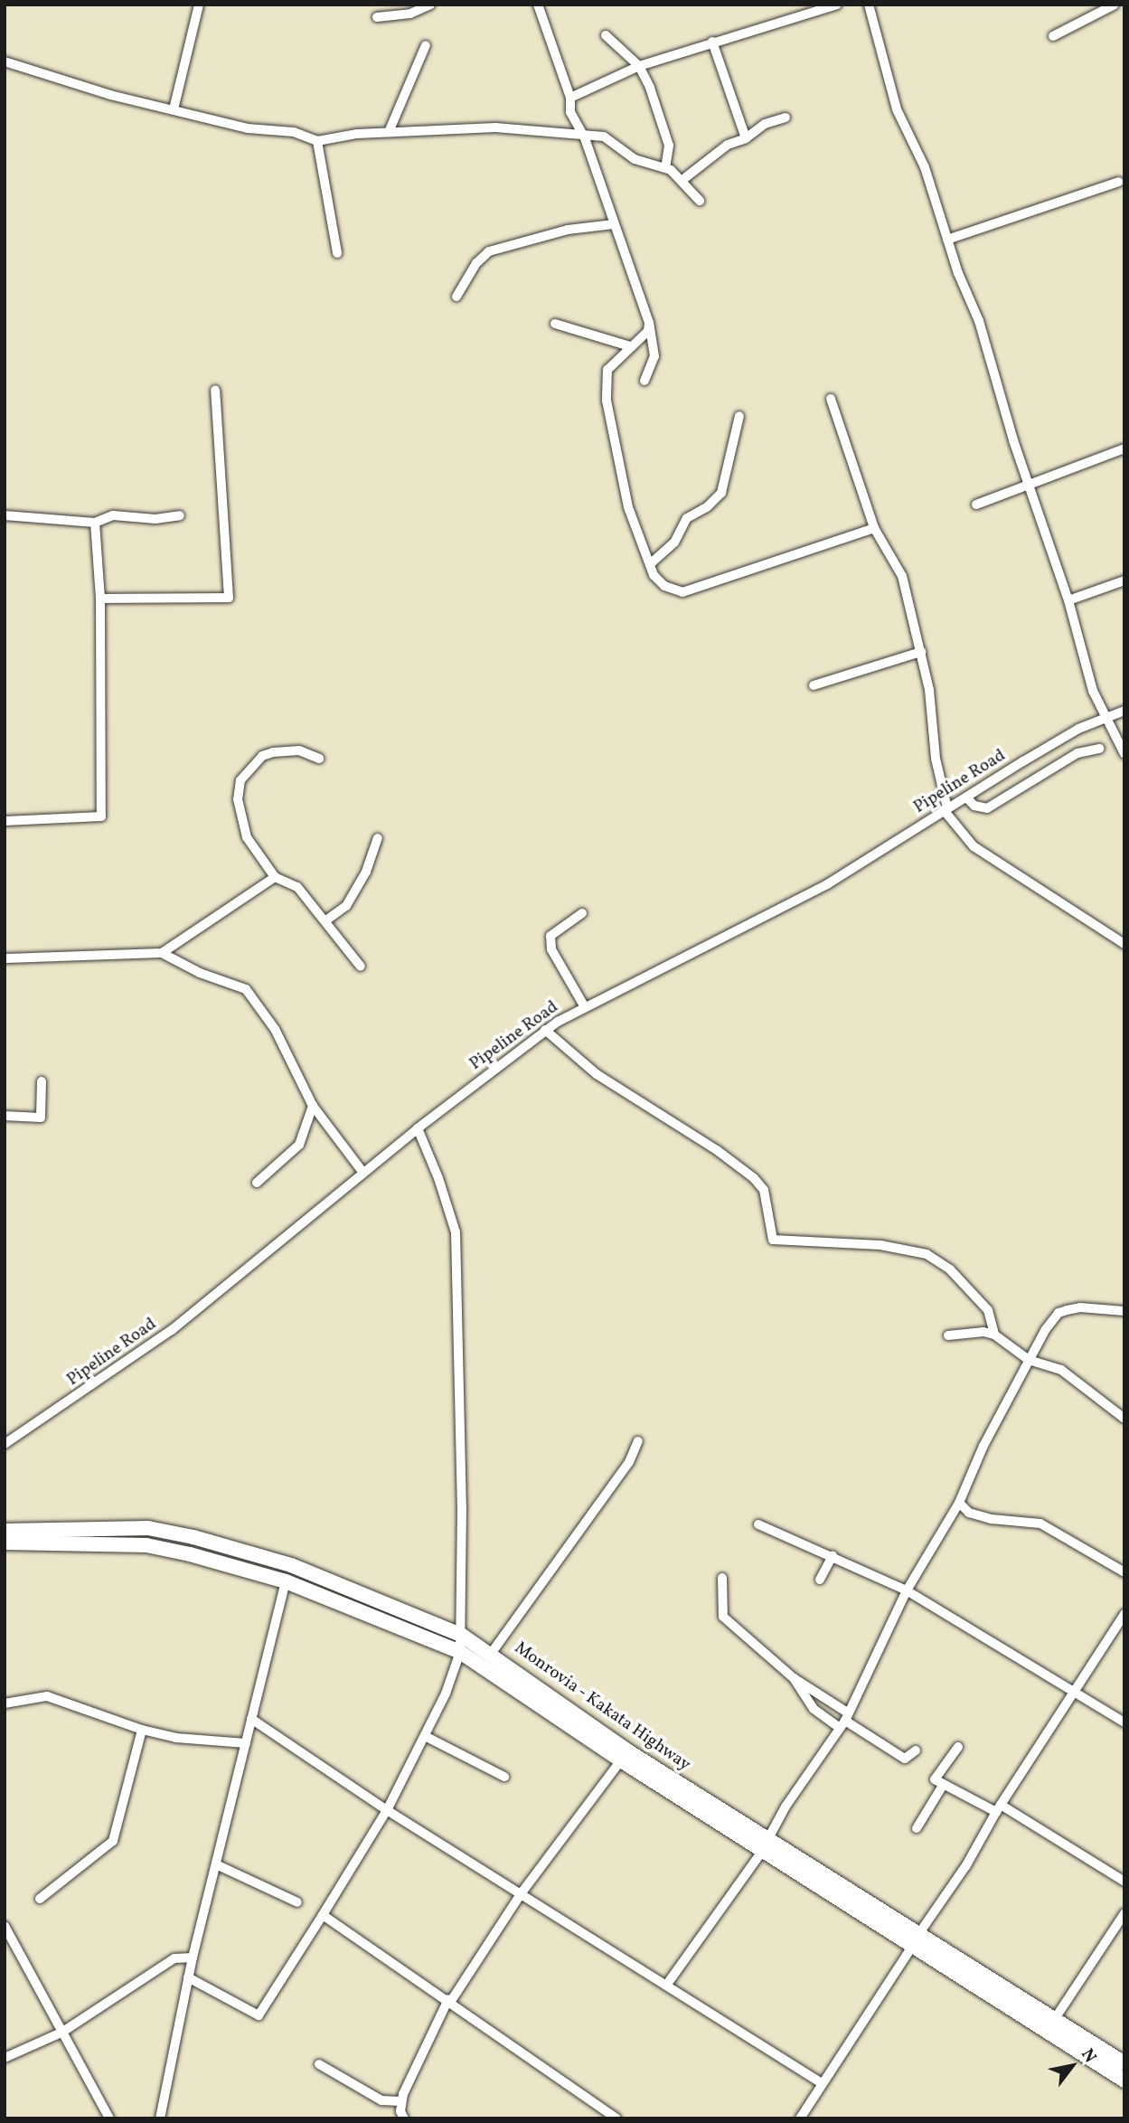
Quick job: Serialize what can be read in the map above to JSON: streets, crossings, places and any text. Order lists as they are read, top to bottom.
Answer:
{
  "streets": {
    "highway": ["Monrovia - Kakata Highway"],
    "street": ["Pipeline Road"]
  },
  "north": "top right"
}
